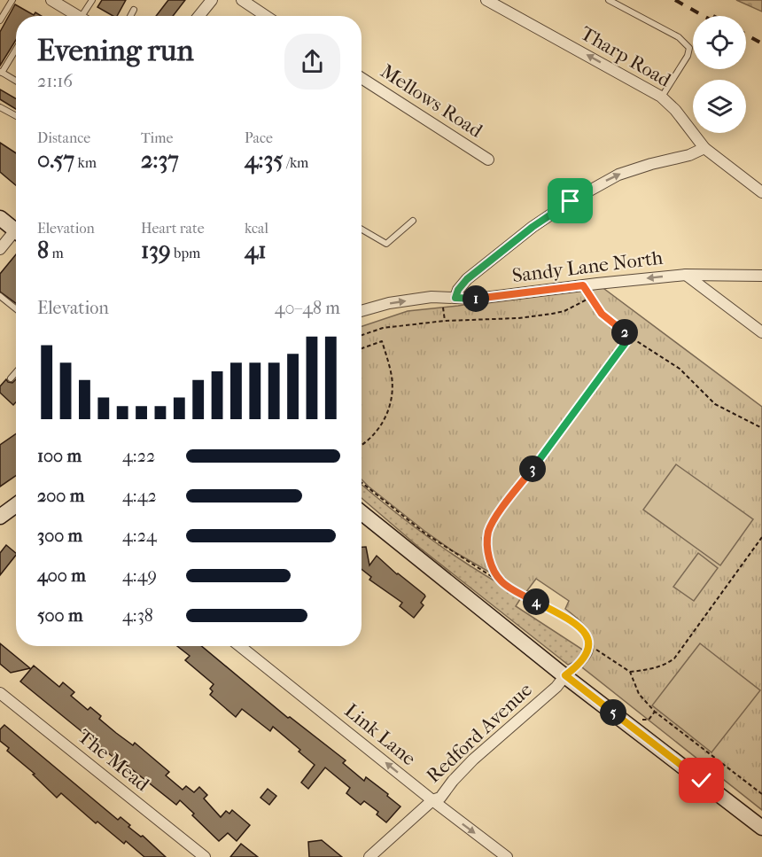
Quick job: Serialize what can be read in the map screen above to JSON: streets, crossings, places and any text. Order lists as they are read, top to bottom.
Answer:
{
  "streets": {
    "street": [
      "Tharp Road",
      "Mellows Road",
      "Sandy Lane North",
      "Redford Avenue",
      "Link Lane",
      "The Mead"
    ]
  },
  "crossings": [
    ["Redford Avenue", "Link Lane"]
  ],
  "one_way": ["Tharp Road"],
  "page": {
    "heading": ["Evening run", "21:16"],
    "stats": [
      ["Distance", "0.57 km"],
      ["Time", "2:37"],
      ["Pace", "4:35 /km"],
      ["Elevation", "8 m"],
      ["Heart rate", "139 bpm"],
      ["kcal", "41"]
    ],
    "pins": [
      "1",
      "2",
      "3",
      "4",
      "5"
    ],
    "chart": ["Elevation", "40–48 m"],
    "list": [
      {
        "name": "100 m",
        "note": "4:22"
      },
      {
        "name": "200 m",
        "note": "4:42"
      },
      {
        "name": "300 m",
        "note": "4:24"
      },
      {
        "name": "400 m",
        "note": "4:49"
      },
      {
        "name": "500 m",
        "note": "4:38"
      }
    ]
  }
}
